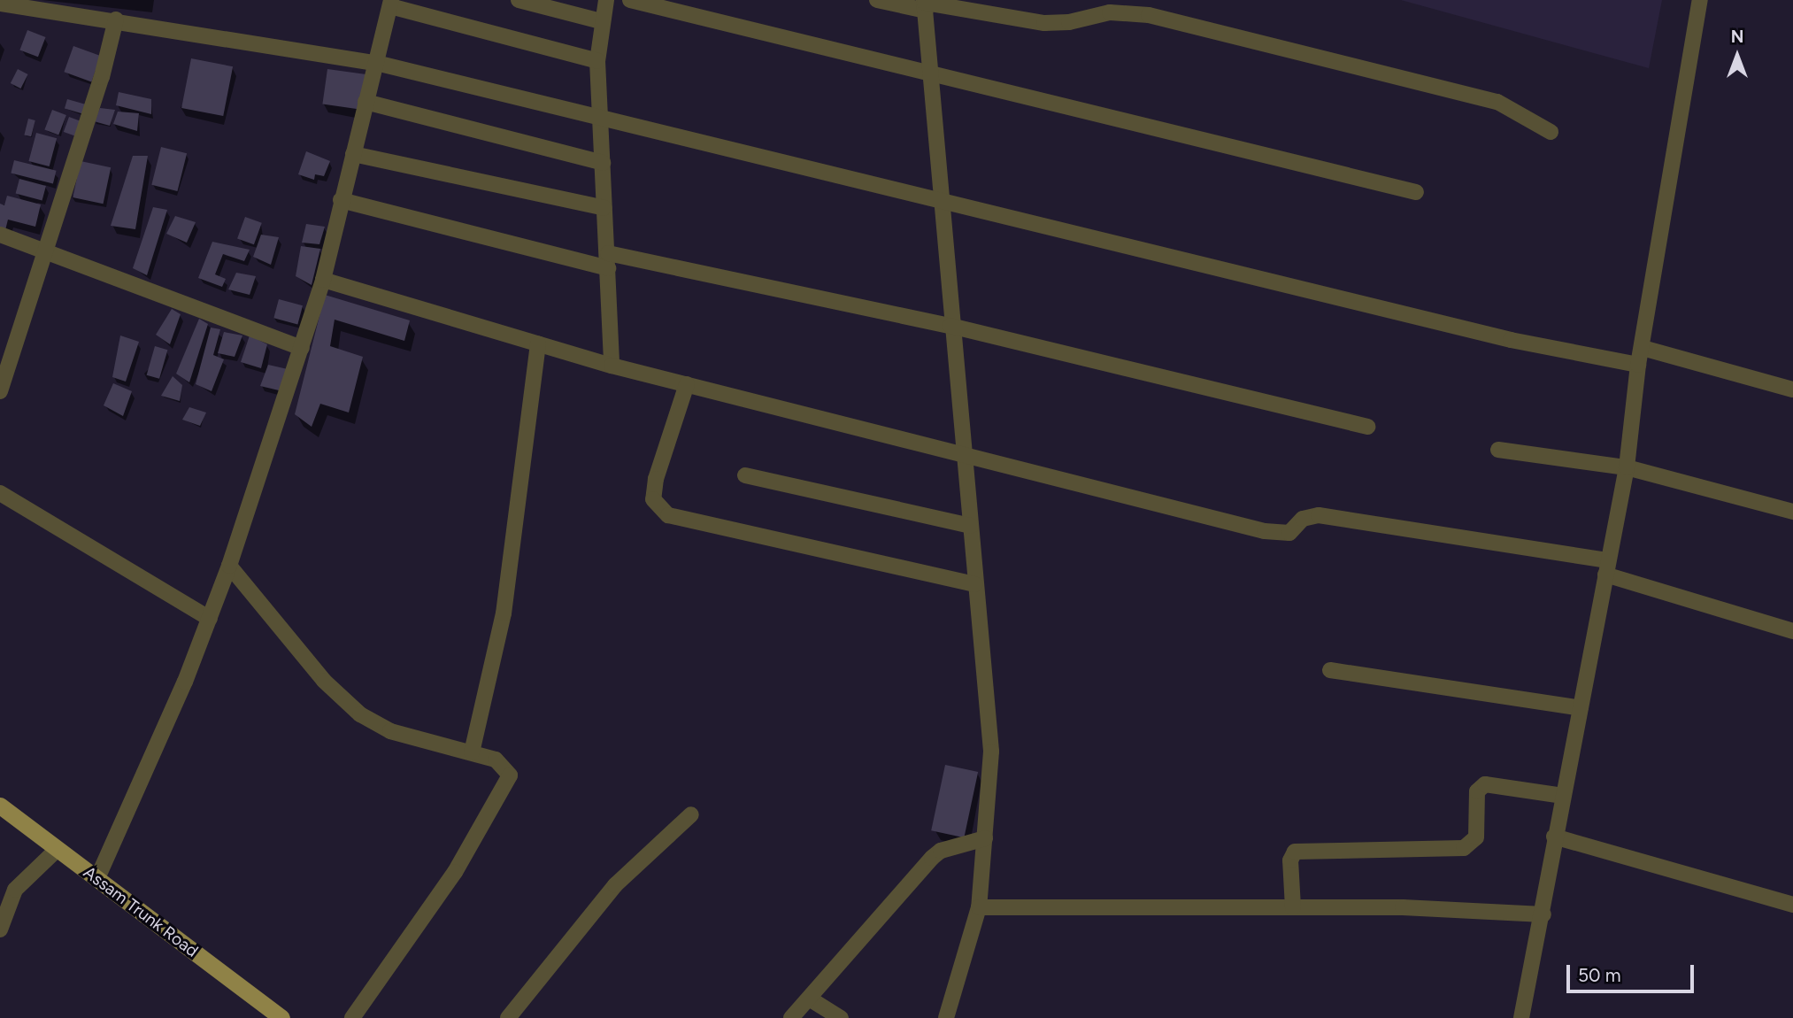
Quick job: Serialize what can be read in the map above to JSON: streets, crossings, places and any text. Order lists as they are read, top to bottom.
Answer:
{
  "streets": {
    "main road": ["Assam Trunk Road"]
  },
  "scale_bar": "50 m",
  "north": "top"
}
